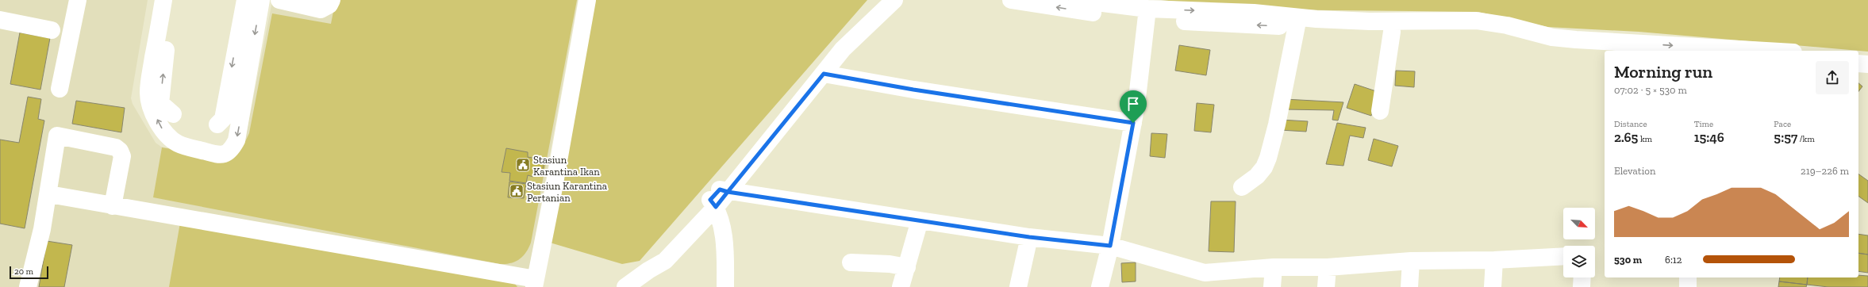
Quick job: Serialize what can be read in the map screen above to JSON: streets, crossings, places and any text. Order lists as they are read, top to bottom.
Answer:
{
  "places": {
    "public building": ["Stasiun Karantina Ikan", "Stasiun Karantina Pertanian"]
  },
  "scale_bar": "20 m",
  "north": "bottom right",
  "page": {
    "heading": ["Morning run", "07:02 · 5 × 530 m"],
    "stats": [
      ["Distance", "2.65 km"],
      ["Time", "15:46"],
      ["Pace", "5:57 /km"]
    ],
    "chart": ["Elevation", "219–226 m"],
    "list": [
      {
        "name": "530 m",
        "note": "6:12"
      }
    ],
    "scale": "20 m"
  }
}
